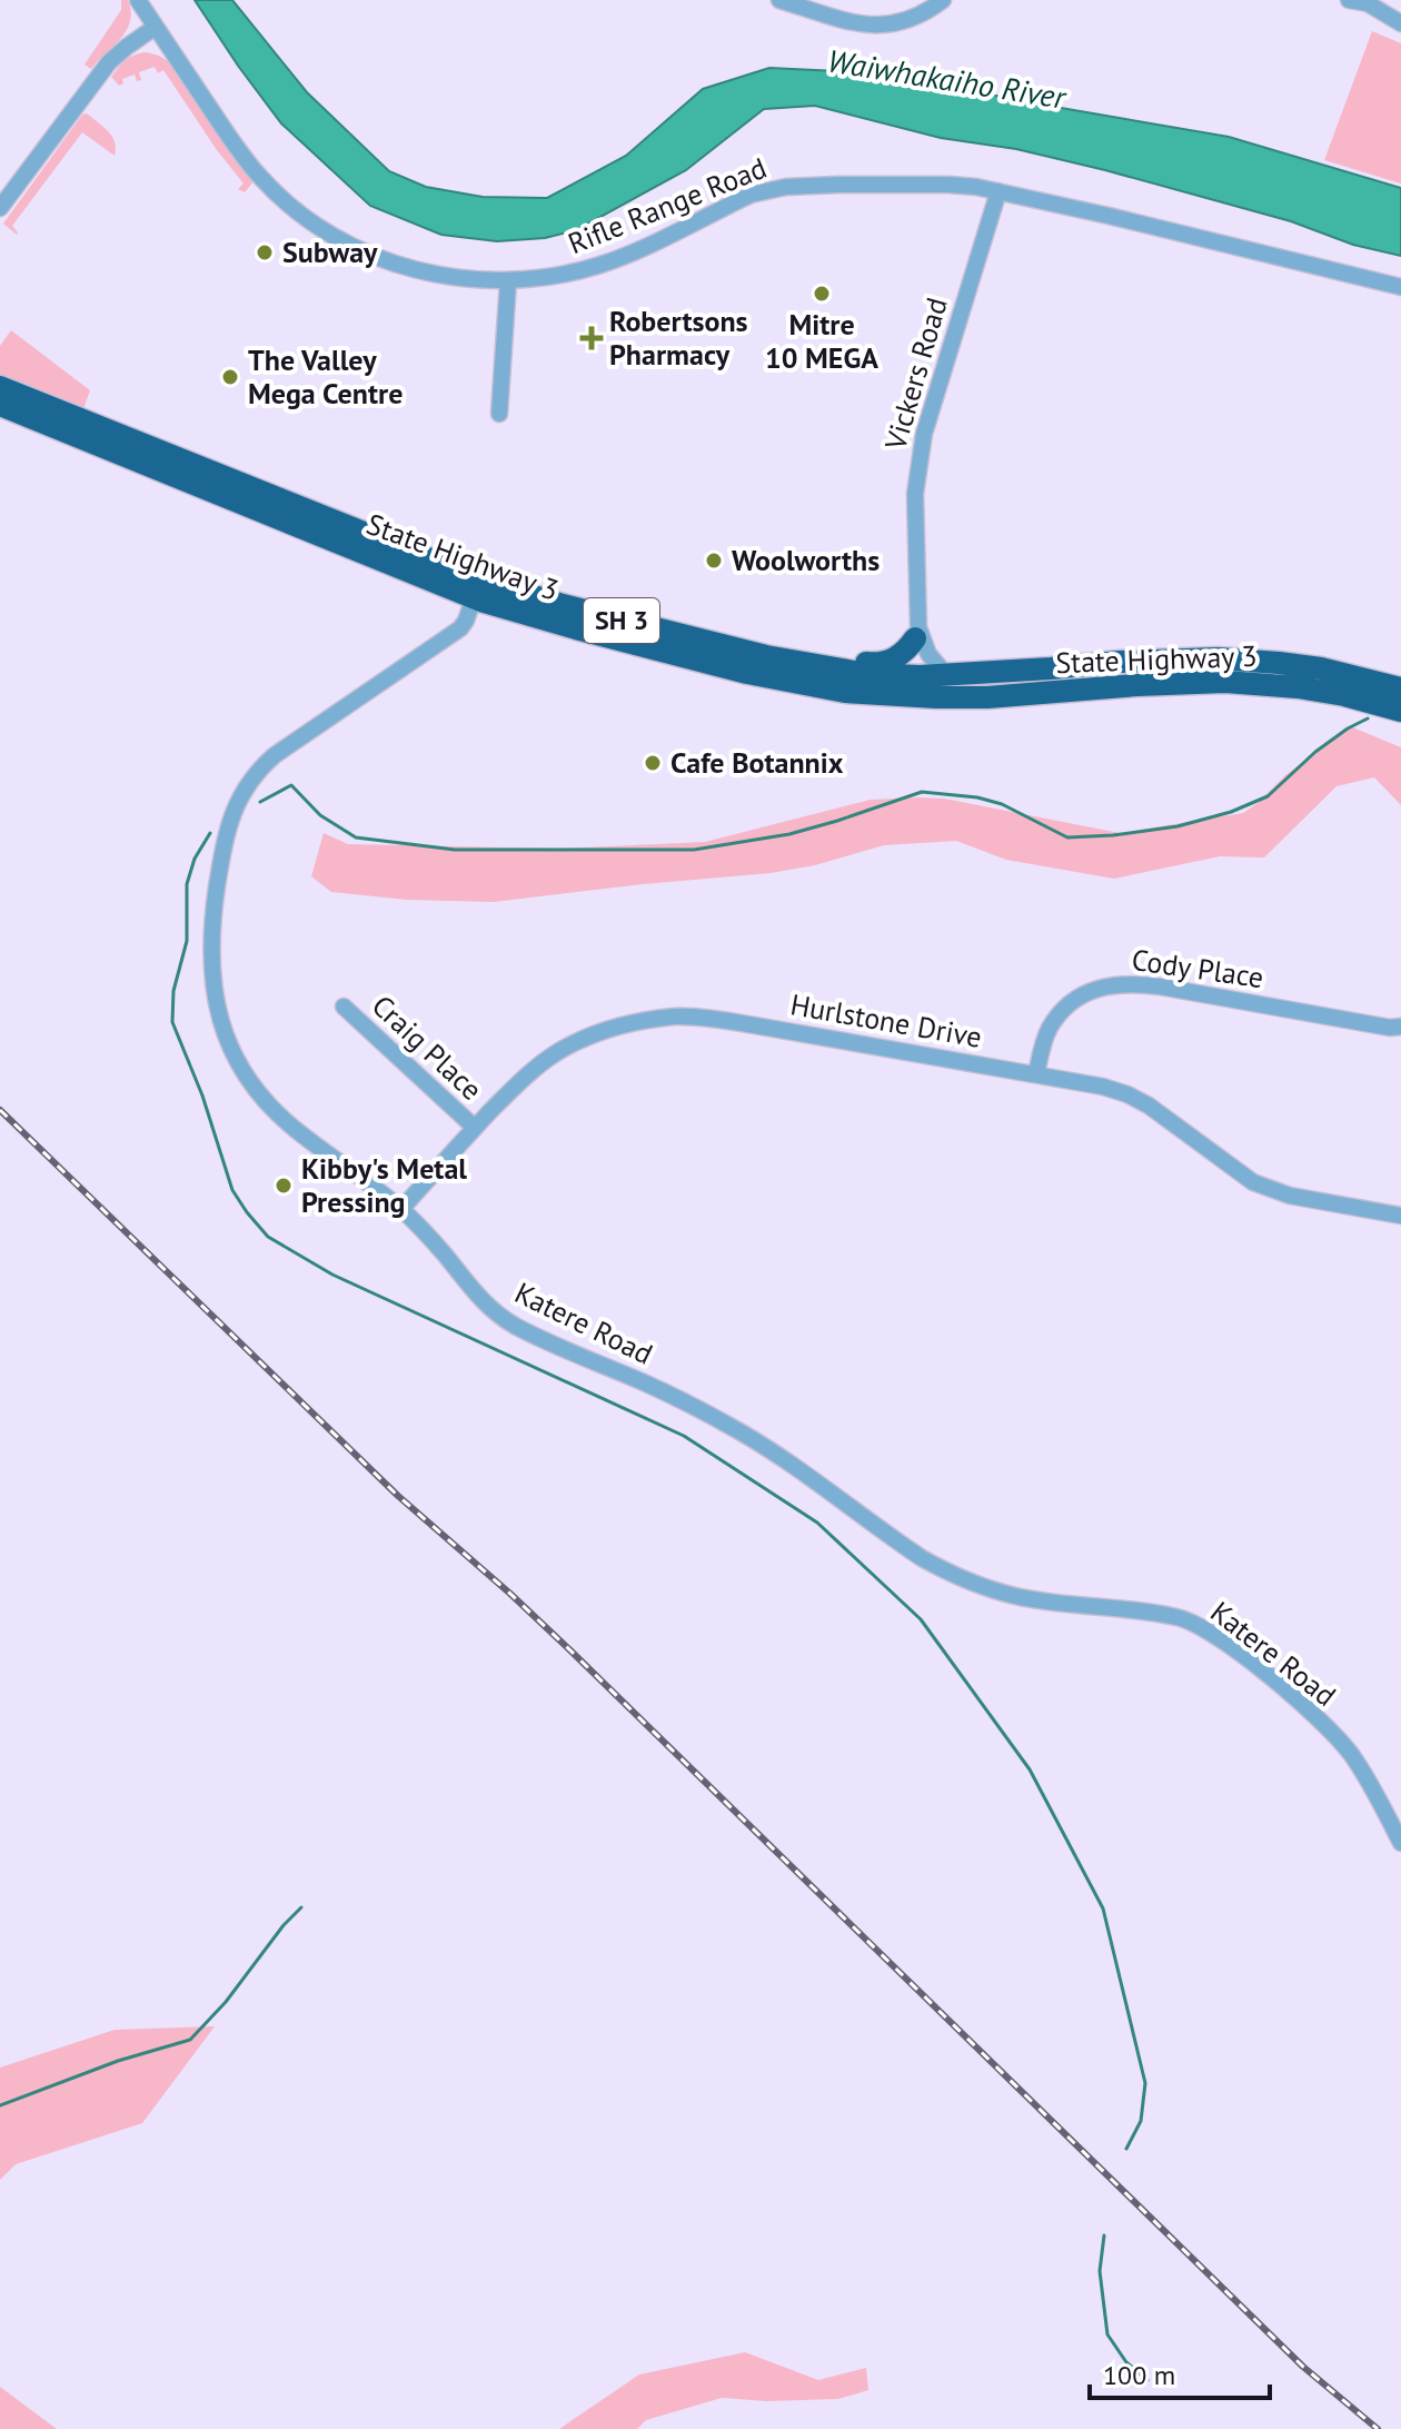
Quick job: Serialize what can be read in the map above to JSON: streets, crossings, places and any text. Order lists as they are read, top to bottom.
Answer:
{
  "streets": {
    "highway": ["State Highway 3", "SH 3"],
    "street": [
      "Rifle Range Road",
      "Vickers Road",
      "Cody Place",
      "Hurlstone Drive",
      "Craig Place",
      "Katere Road"
    ]
  },
  "crossings": [
    ["Rifle Range Road", "Vickers Road"],
    ["Vickers Road", "State Highway 3"],
    ["State Highway 3", "Katere Road"],
    ["Cody Place", "Hurlstone Drive"],
    ["Hurlstone Drive", "Craig Place"],
    ["Hurlstone Drive", "Katere Road"]
  ],
  "water": ["Waiwhakaiho River"],
  "places": {
    "other": [
      "Subway",
      "Mitre 10 MEGA",
      "The Valley Mega Centre",
      "Woolworths",
      "Cafe Botannix",
      "Kibby's Metal Pressing"
    ],
    "health": ["Robertsons Pharmacy"]
  },
  "scale_bar": "100 m"
}
